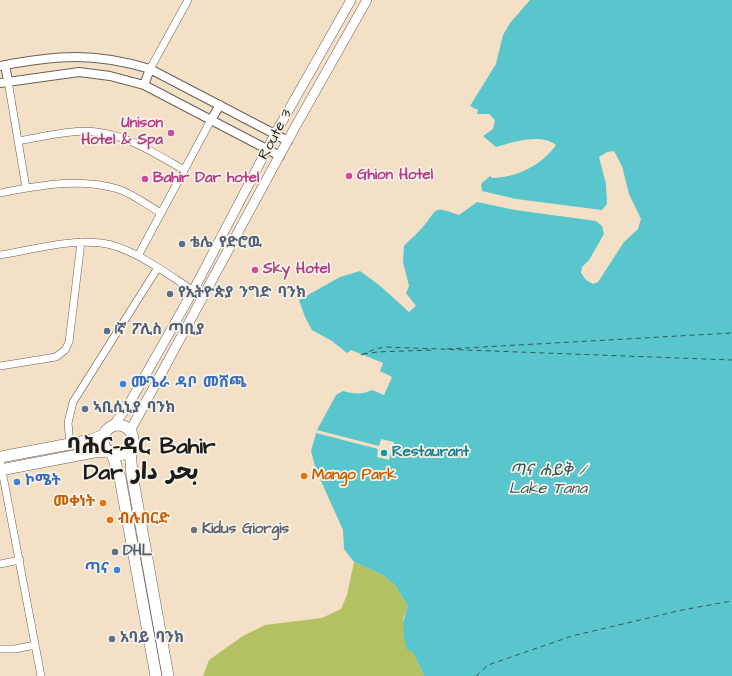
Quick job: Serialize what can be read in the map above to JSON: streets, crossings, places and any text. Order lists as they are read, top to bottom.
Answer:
{
  "streets": {
    "main road": ["Route 3"]
  },
  "districts": ["ባሕር-ዳር Bahir Dar بحر دار"],
  "water": ["ጣና ሐይቅ / Lake Tana"],
  "places": [
    "Unison Hotel & Spa",
    "Ghion Hotel",
    "Bahir Dar hotel",
    "ቴሌ የድሮዉ",
    "Sky Hotel",
    "የኢትዮጵያ ንግድ ባንክ",
    "1ኛ ፖሊስ ጣቢያ",
    "ሙጌራ ዳቦ መሸጫ",
    "ኣቢሲኒያ ባንክ",
    "Restaurant",
    "Mango Park",
    "ኮሜት",
    "መቀነት",
    "ብሉበርድ",
    "Kidus Giorgis",
    "DHL",
    "ጣና",
    "አባይ ባንክ"
  ]
}
